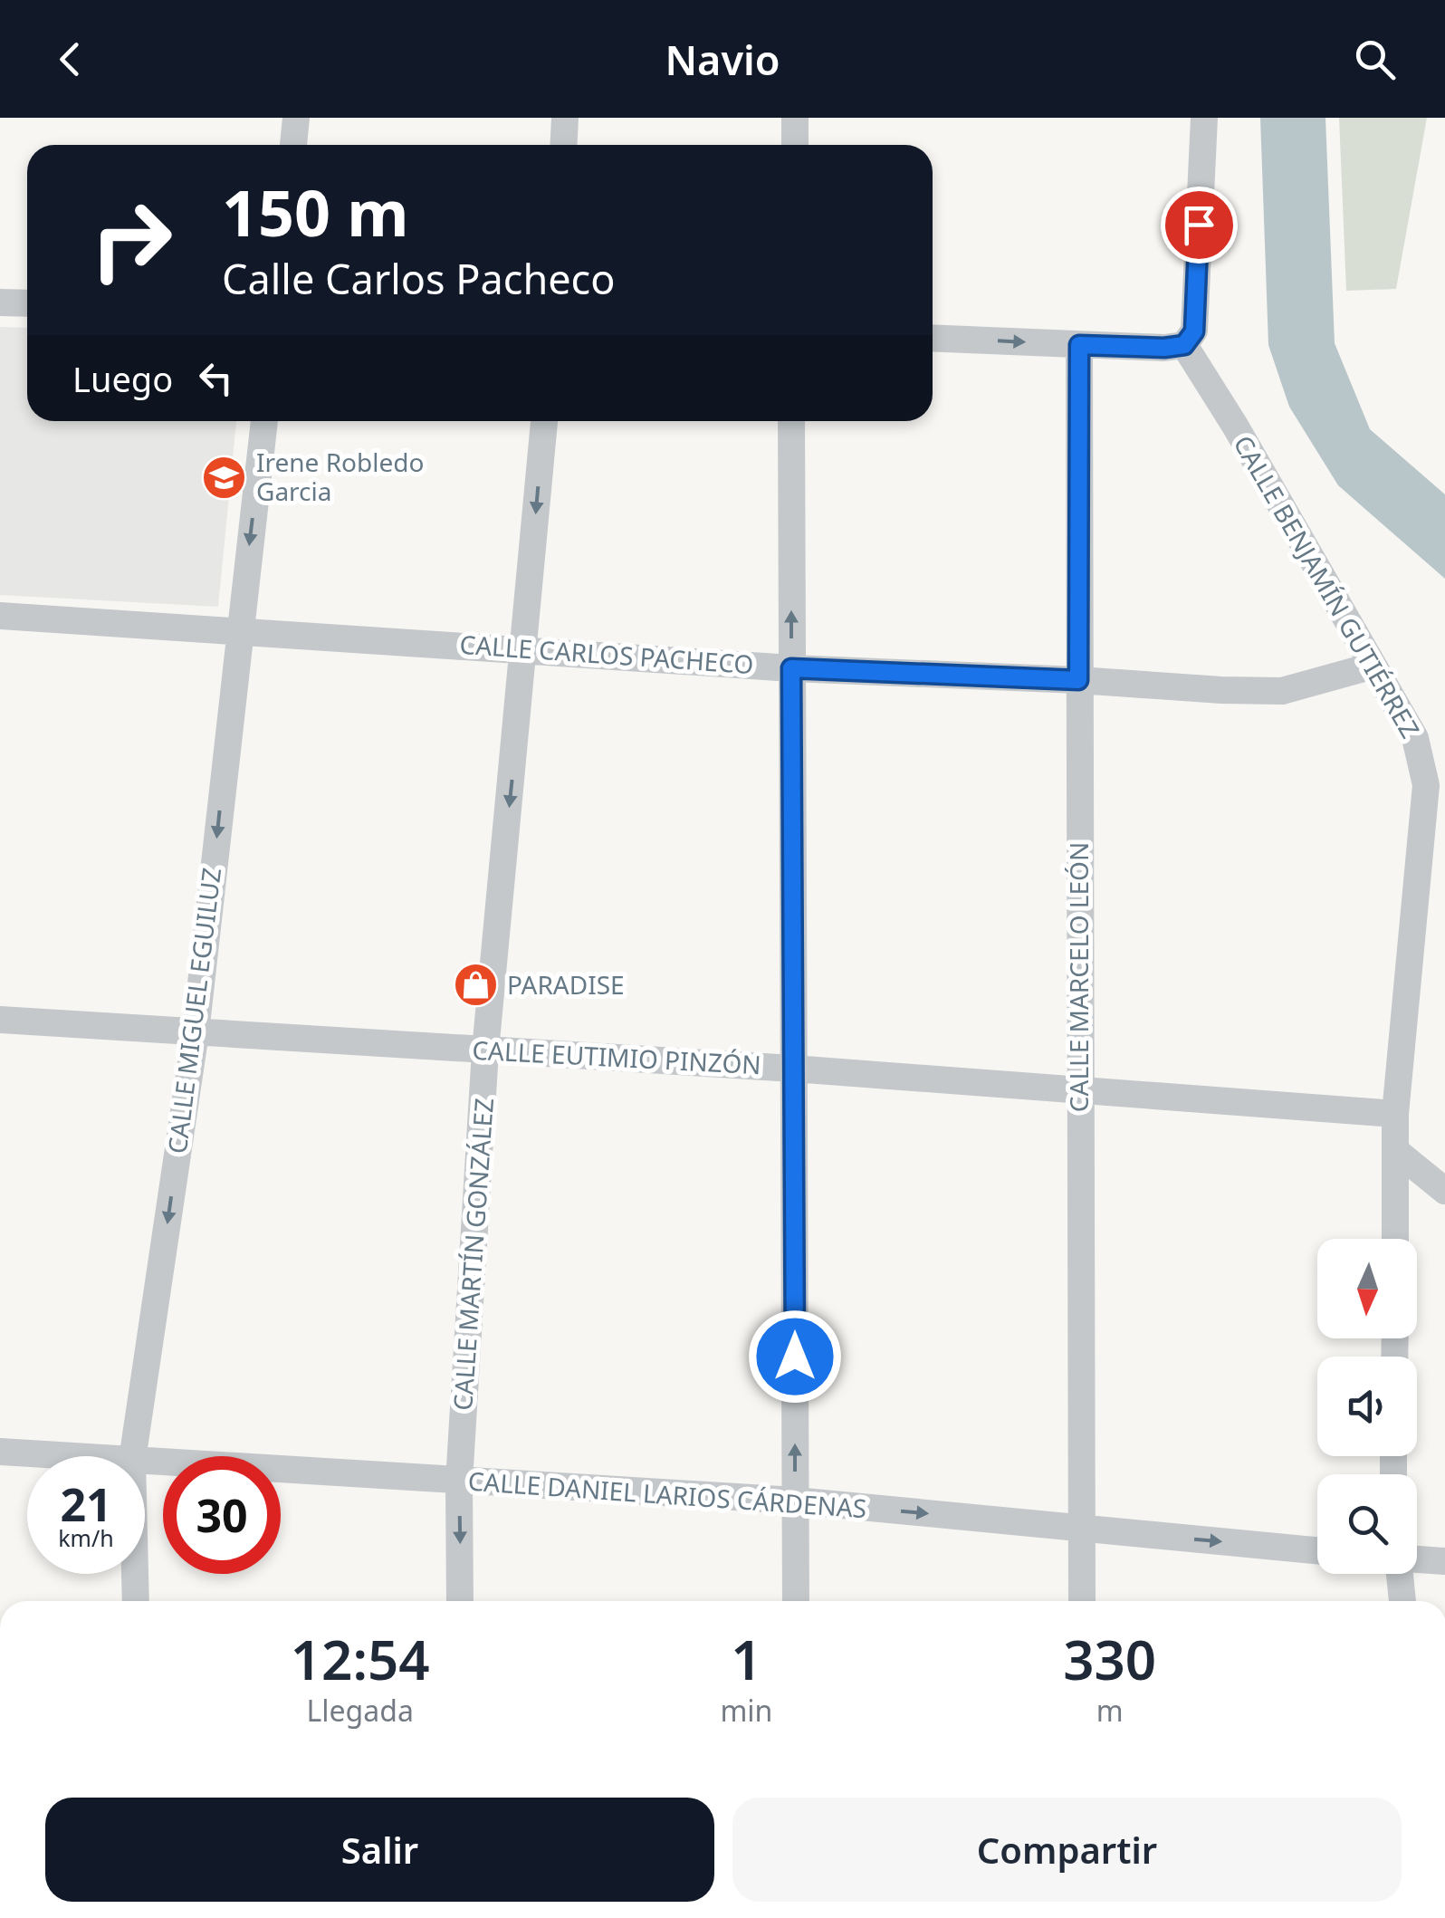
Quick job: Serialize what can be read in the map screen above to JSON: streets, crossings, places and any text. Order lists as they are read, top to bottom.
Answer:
{
  "streets": {
    "street": [
      "CALLE BENJAMÍN GUTIÉRREZ",
      "CALLE CARLOS PACHECO",
      "CALLE MARCELO LEÓN",
      "CALLE MIGUEL EGUILUZ",
      "CALLE EUTIMIO PINZÓN",
      "CALLE MARTÍN GONZÁLEZ",
      "CALLE DANIEL LARIOS CÁRDENAS"
    ]
  },
  "crossings": [
    ["CALLE BENJAMÍN GUTIÉRREZ", "CALLE CARLOS PACHECO"],
    ["CALLE BENJAMÍN GUTIÉRREZ", "CALLE EUTIMIO PINZÓN"],
    ["CALLE CARLOS PACHECO", "CALLE MARCELO LEÓN"],
    ["CALLE CARLOS PACHECO", "CALLE MIGUEL EGUILUZ"],
    ["CALLE CARLOS PACHECO", "CALLE MARTÍN GONZÁLEZ"],
    ["CALLE MARCELO LEÓN", "CALLE EUTIMIO PINZÓN"],
    ["CALLE MARCELO LEÓN", "CALLE DANIEL LARIOS CÁRDENAS"],
    ["CALLE MIGUEL EGUILUZ", "CALLE EUTIMIO PINZÓN"],
    ["CALLE EUTIMIO PINZÓN", "CALLE MARTÍN GONZÁLEZ"],
    ["CALLE MARTÍN GONZÁLEZ", "CALLE DANIEL LARIOS CÁRDENAS"]
  ],
  "one_way": ["CALLE MIGUEL EGUILUZ", "CALLE MARTÍN GONZÁLEZ", "CALLE DANIEL LARIOS CÁRDENAS"],
  "places": {
    "school or university": ["Irene Robledo Garcia"],
    "shop": ["PARADISE"]
  },
  "north": "bottom",
  "page": {
    "header": "Navio",
    "turn": ["150 m", "Calle Carlos Pacheco"],
    "then": "Luego",
    "speed": "21 km/h",
    "limit": "30",
    "eta": [
      "12:54",
      "Llegada",
      "1",
      "min",
      "330",
      "m"
    ],
    "buttons": ["Salir", "Compartir"]
  }
}
